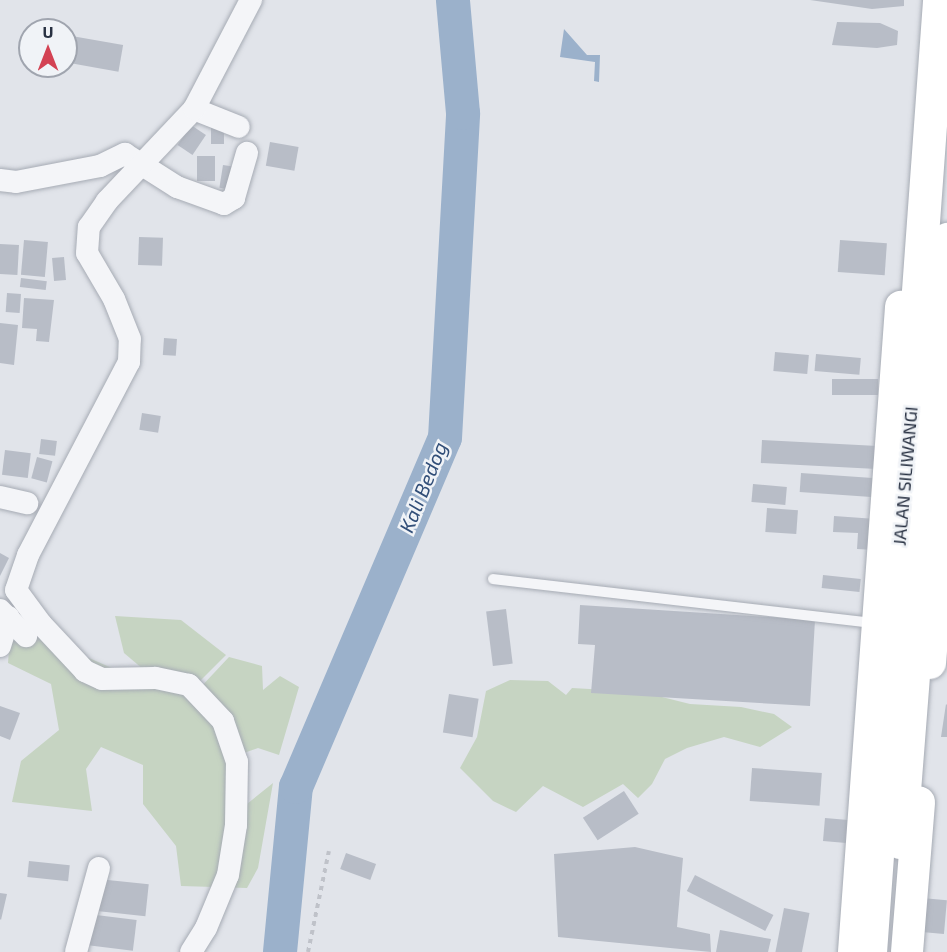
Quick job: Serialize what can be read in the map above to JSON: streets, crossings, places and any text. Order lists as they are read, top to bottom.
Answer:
{
  "streets": {
    "highway": ["JALAN SILIWANGI"]
  },
  "water": ["Kali Bedog"],
  "north": "top"
}
